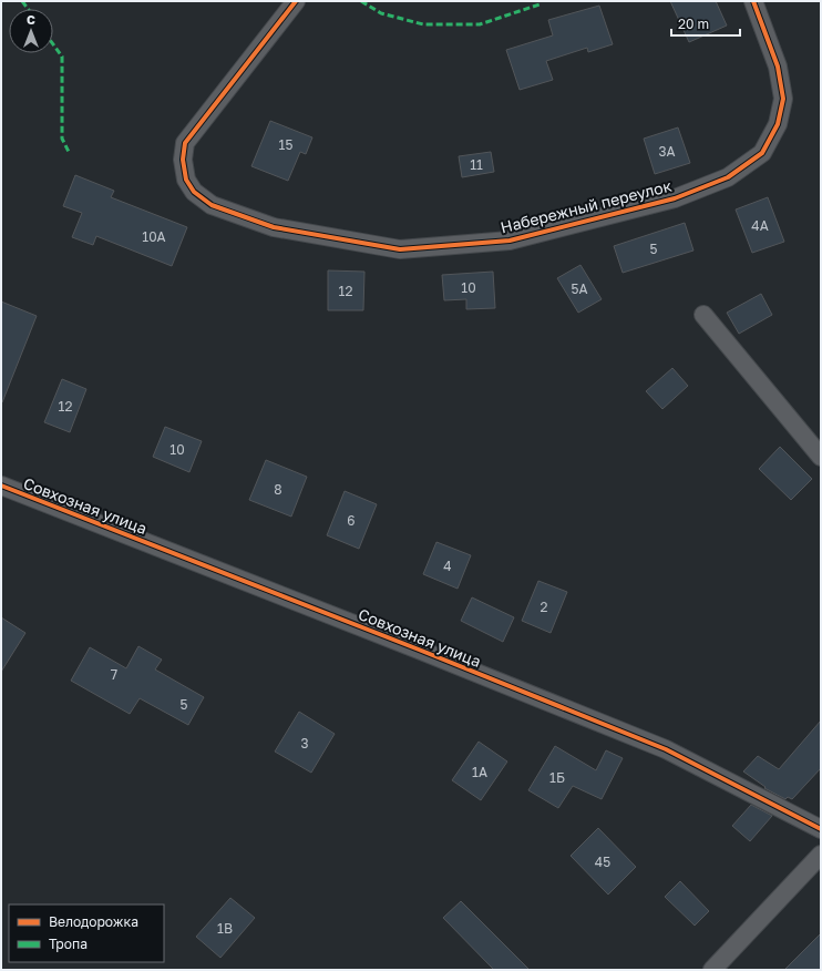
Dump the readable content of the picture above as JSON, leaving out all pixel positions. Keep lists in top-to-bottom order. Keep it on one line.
{"streets":{"street":["Набережный переулок","Совхозная улица"]},"house_numbers":["15","3А","11","4А","10А","5","10","5А","12","12","10","8","6","4","2","7","5","3","1А","1Б","45","1В"],"legend":["Велодорожка","Тропа"],"scale_bar":"20 m","north":"top"}
